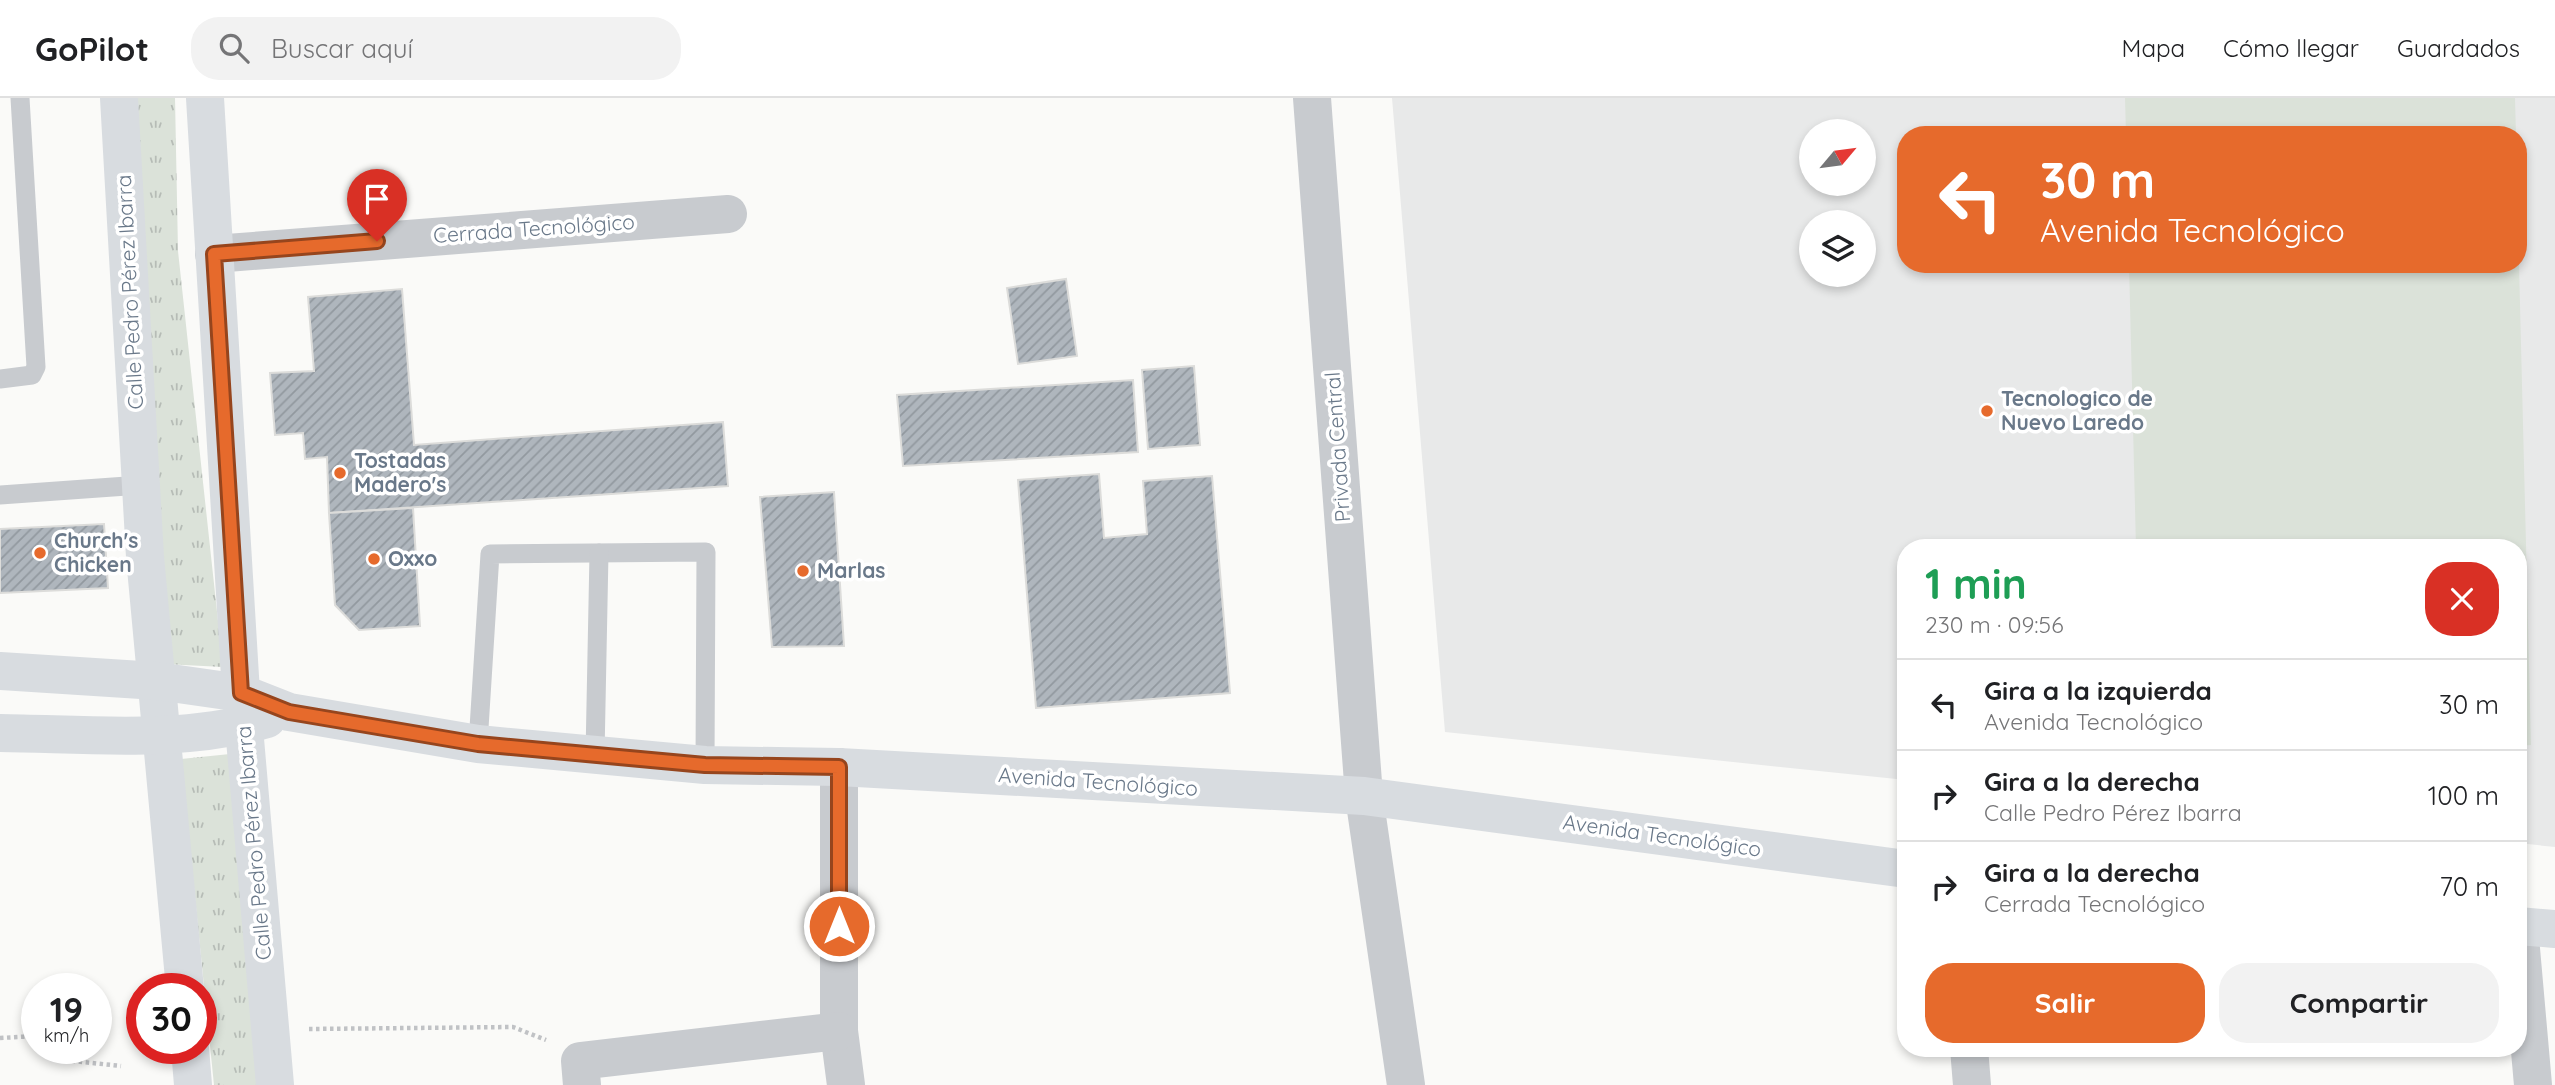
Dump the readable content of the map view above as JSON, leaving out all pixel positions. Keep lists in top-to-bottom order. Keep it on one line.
{"streets":{"street":["Cerrada Tecnológico","Calle Pedro Pérez Ibarra","Privada Central","Avenida Tecnológico"]},"crossings":[["Cerrada Tecnológico","Calle Pedro Pérez Ibarra"],["Calle Pedro Pérez Ibarra","Avenida Tecnológico"],["Privada Central","Avenida Tecnológico"]],"places":["Tecnologico de Nuevo Laredo","Tostadas Madero's","Church's Chicken","Oxxo","Marlas"],"north":"top right","page":{"header":"GoPilot","search":"Buscar aquí","nav":["Mapa","Cómo llegar","Guardados"],"turn":["30 m","Avenida Tecnológico"],"heading":["1 min","230 m · 09:56"],"list":[{"name":"Gira a la izquierda","note":"Avenida Tecnológico","value":"30 m"},{"name":"Gira a la derecha","note":"Calle Pedro Pérez Ibarra","value":"100 m"},{"name":"Gira a la derecha","note":"Cerrada Tecnológico","value":"70 m"}],"buttons":["Salir","Compartir"],"speed":"19 km/h","limit":"30"}}
